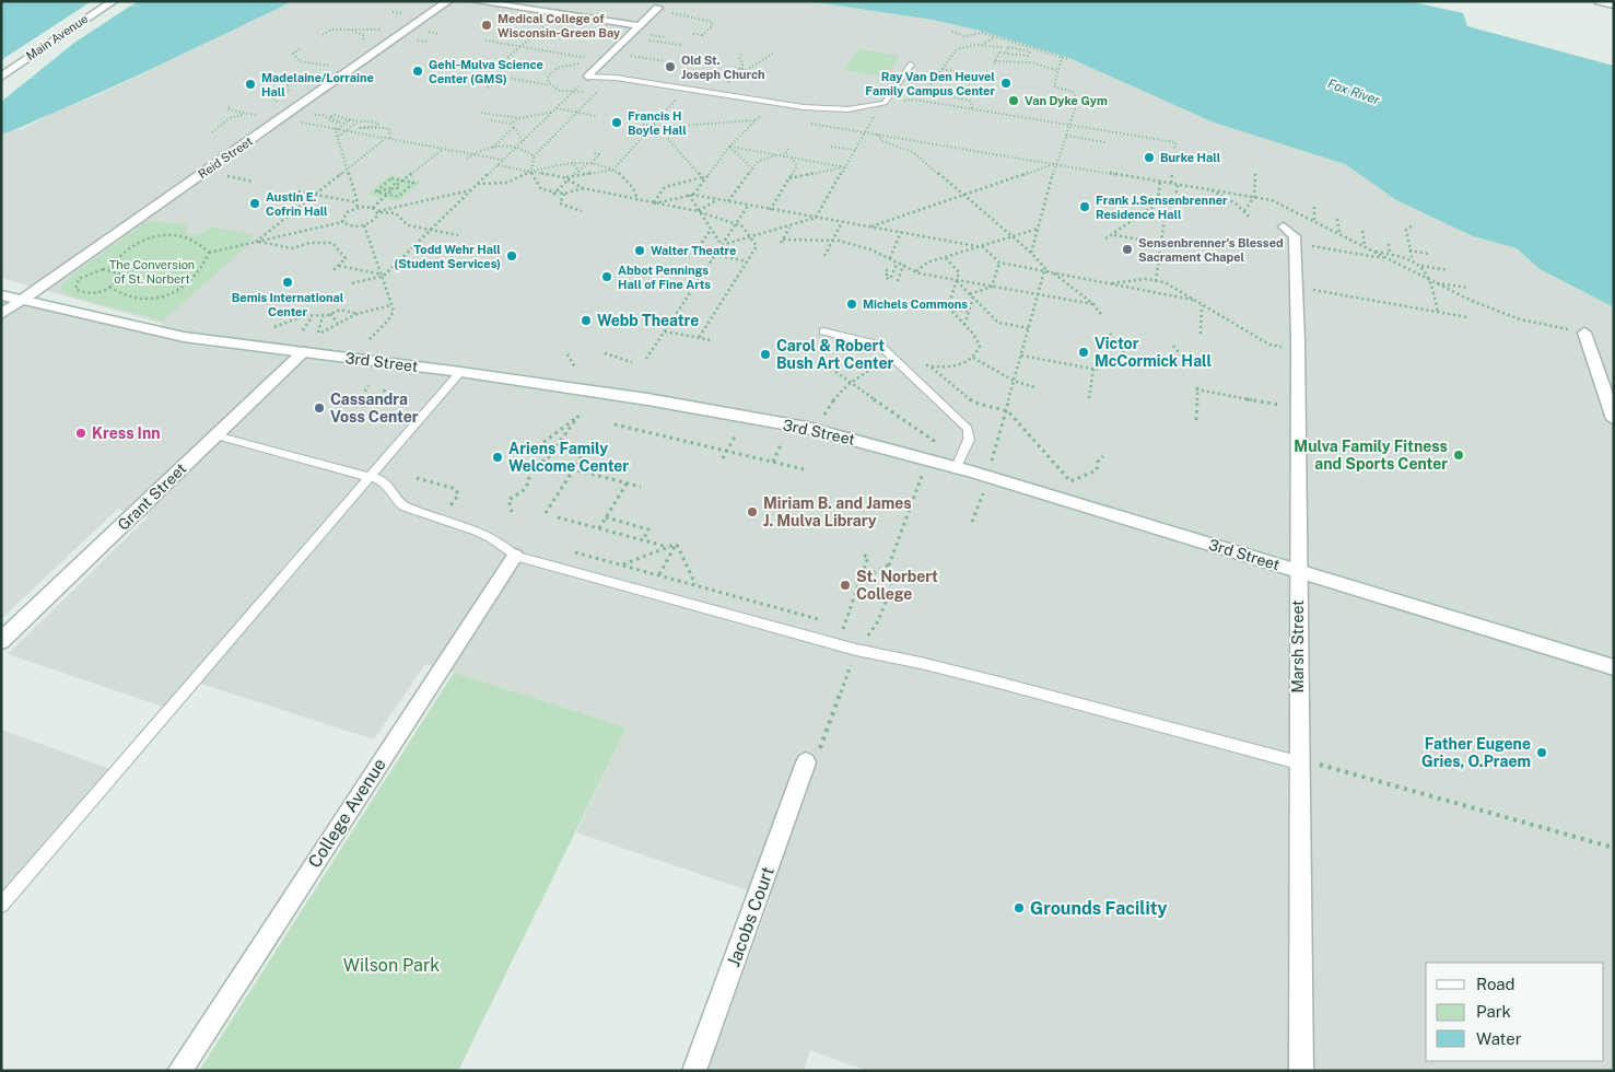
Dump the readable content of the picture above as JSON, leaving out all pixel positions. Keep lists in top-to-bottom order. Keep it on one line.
{"streets":{"street":["Main Avenue","Reid Street","3rd Street","Grant Street","Marsh Street","College Avenue","Jacobs Court"]},"crossings":[["Reid Street","3rd Street"],["3rd Street","Grant Street"],["3rd Street","Marsh Street"]],"water":["Fox River"],"parks":["The Conversion of St. Norbert","Wilson Park"],"places":["Medical College of Wisconsin-Green Bay","Old St. Joseph Church","Gehl-Mulva Science Center (GMS)","Ray Van Den Heuvel Family Campus Center","Madelaine/Lorraine Hall","Van Dyke Gym","Francis H Boyle Hall","Burke Hall","Austin E. Cofrin Hall","Frank J.Sensenbrenner Residence Hall","Sensenbrenner's Blessed Sacrament Chapel","Walter Theatre","Todd Wehr Hall (Student Services)","Abbot Pennings Hall of Fine Arts","Bemis International Center","Michels Commons","Webb Theatre","Victor McCormick Hall","Carol & Robert Bush Art Center","Cassandra Voss Center","Kress Inn","Mulva Family Fitness and Sports Center","Ariens Family Welcome Center","Miriam B. and James J. Mulva Library","St. Norbert College","Father Eugene Gries, O.Praem","Grounds Facility"],"legend":["Road","Park","Water"]}
